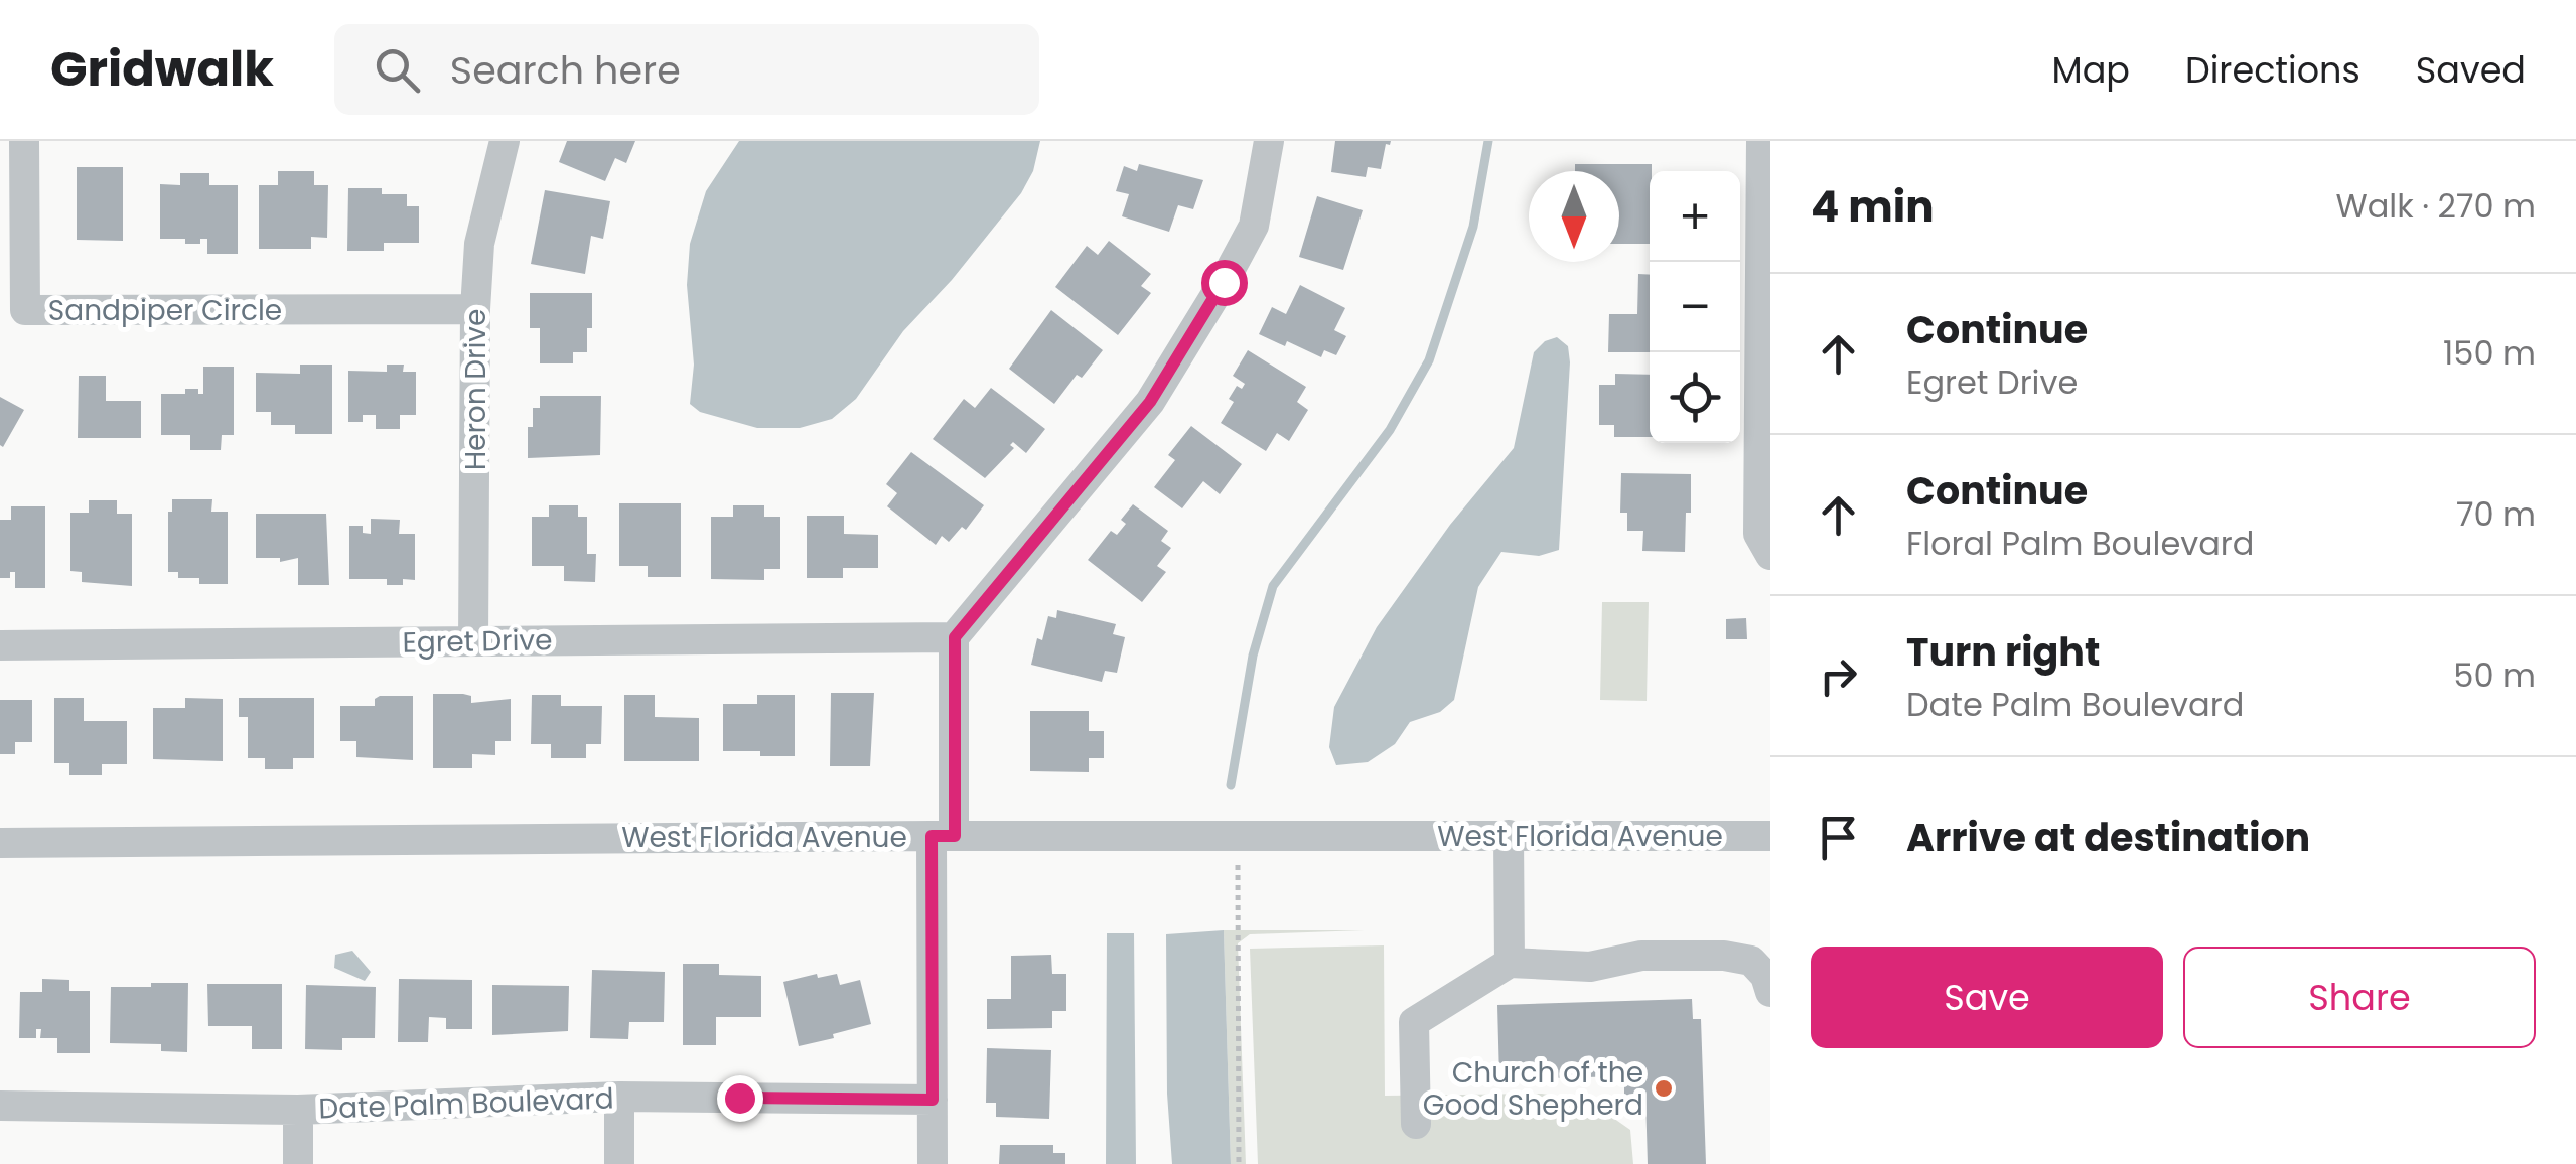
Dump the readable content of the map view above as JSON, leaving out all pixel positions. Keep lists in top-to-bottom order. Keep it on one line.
{"streets":{"street":["Sandpiper Circle","Heron Drive","Egret Drive","West Florida Avenue","Date Palm Boulevard"]},"crossings":[["Sandpiper Circle","Heron Drive"],["Heron Drive","Egret Drive"]],"places":["Church of the Good Shepherd"],"north":"bottom","page":{"header":"Gridwalk","search":"Search here","nav":["Map","Directions","Saved"],"heading":["4 min","Walk · 270 m"],"map_buttons":["+","−"],"list":[["Continue","Egret Drive","150 m"],["Continue","Floral Palm Boulevard","70 m"],["Turn right","Date Palm Boulevard","50 m"],"Arrive at destination"],"buttons":["Save","Share"]}}
